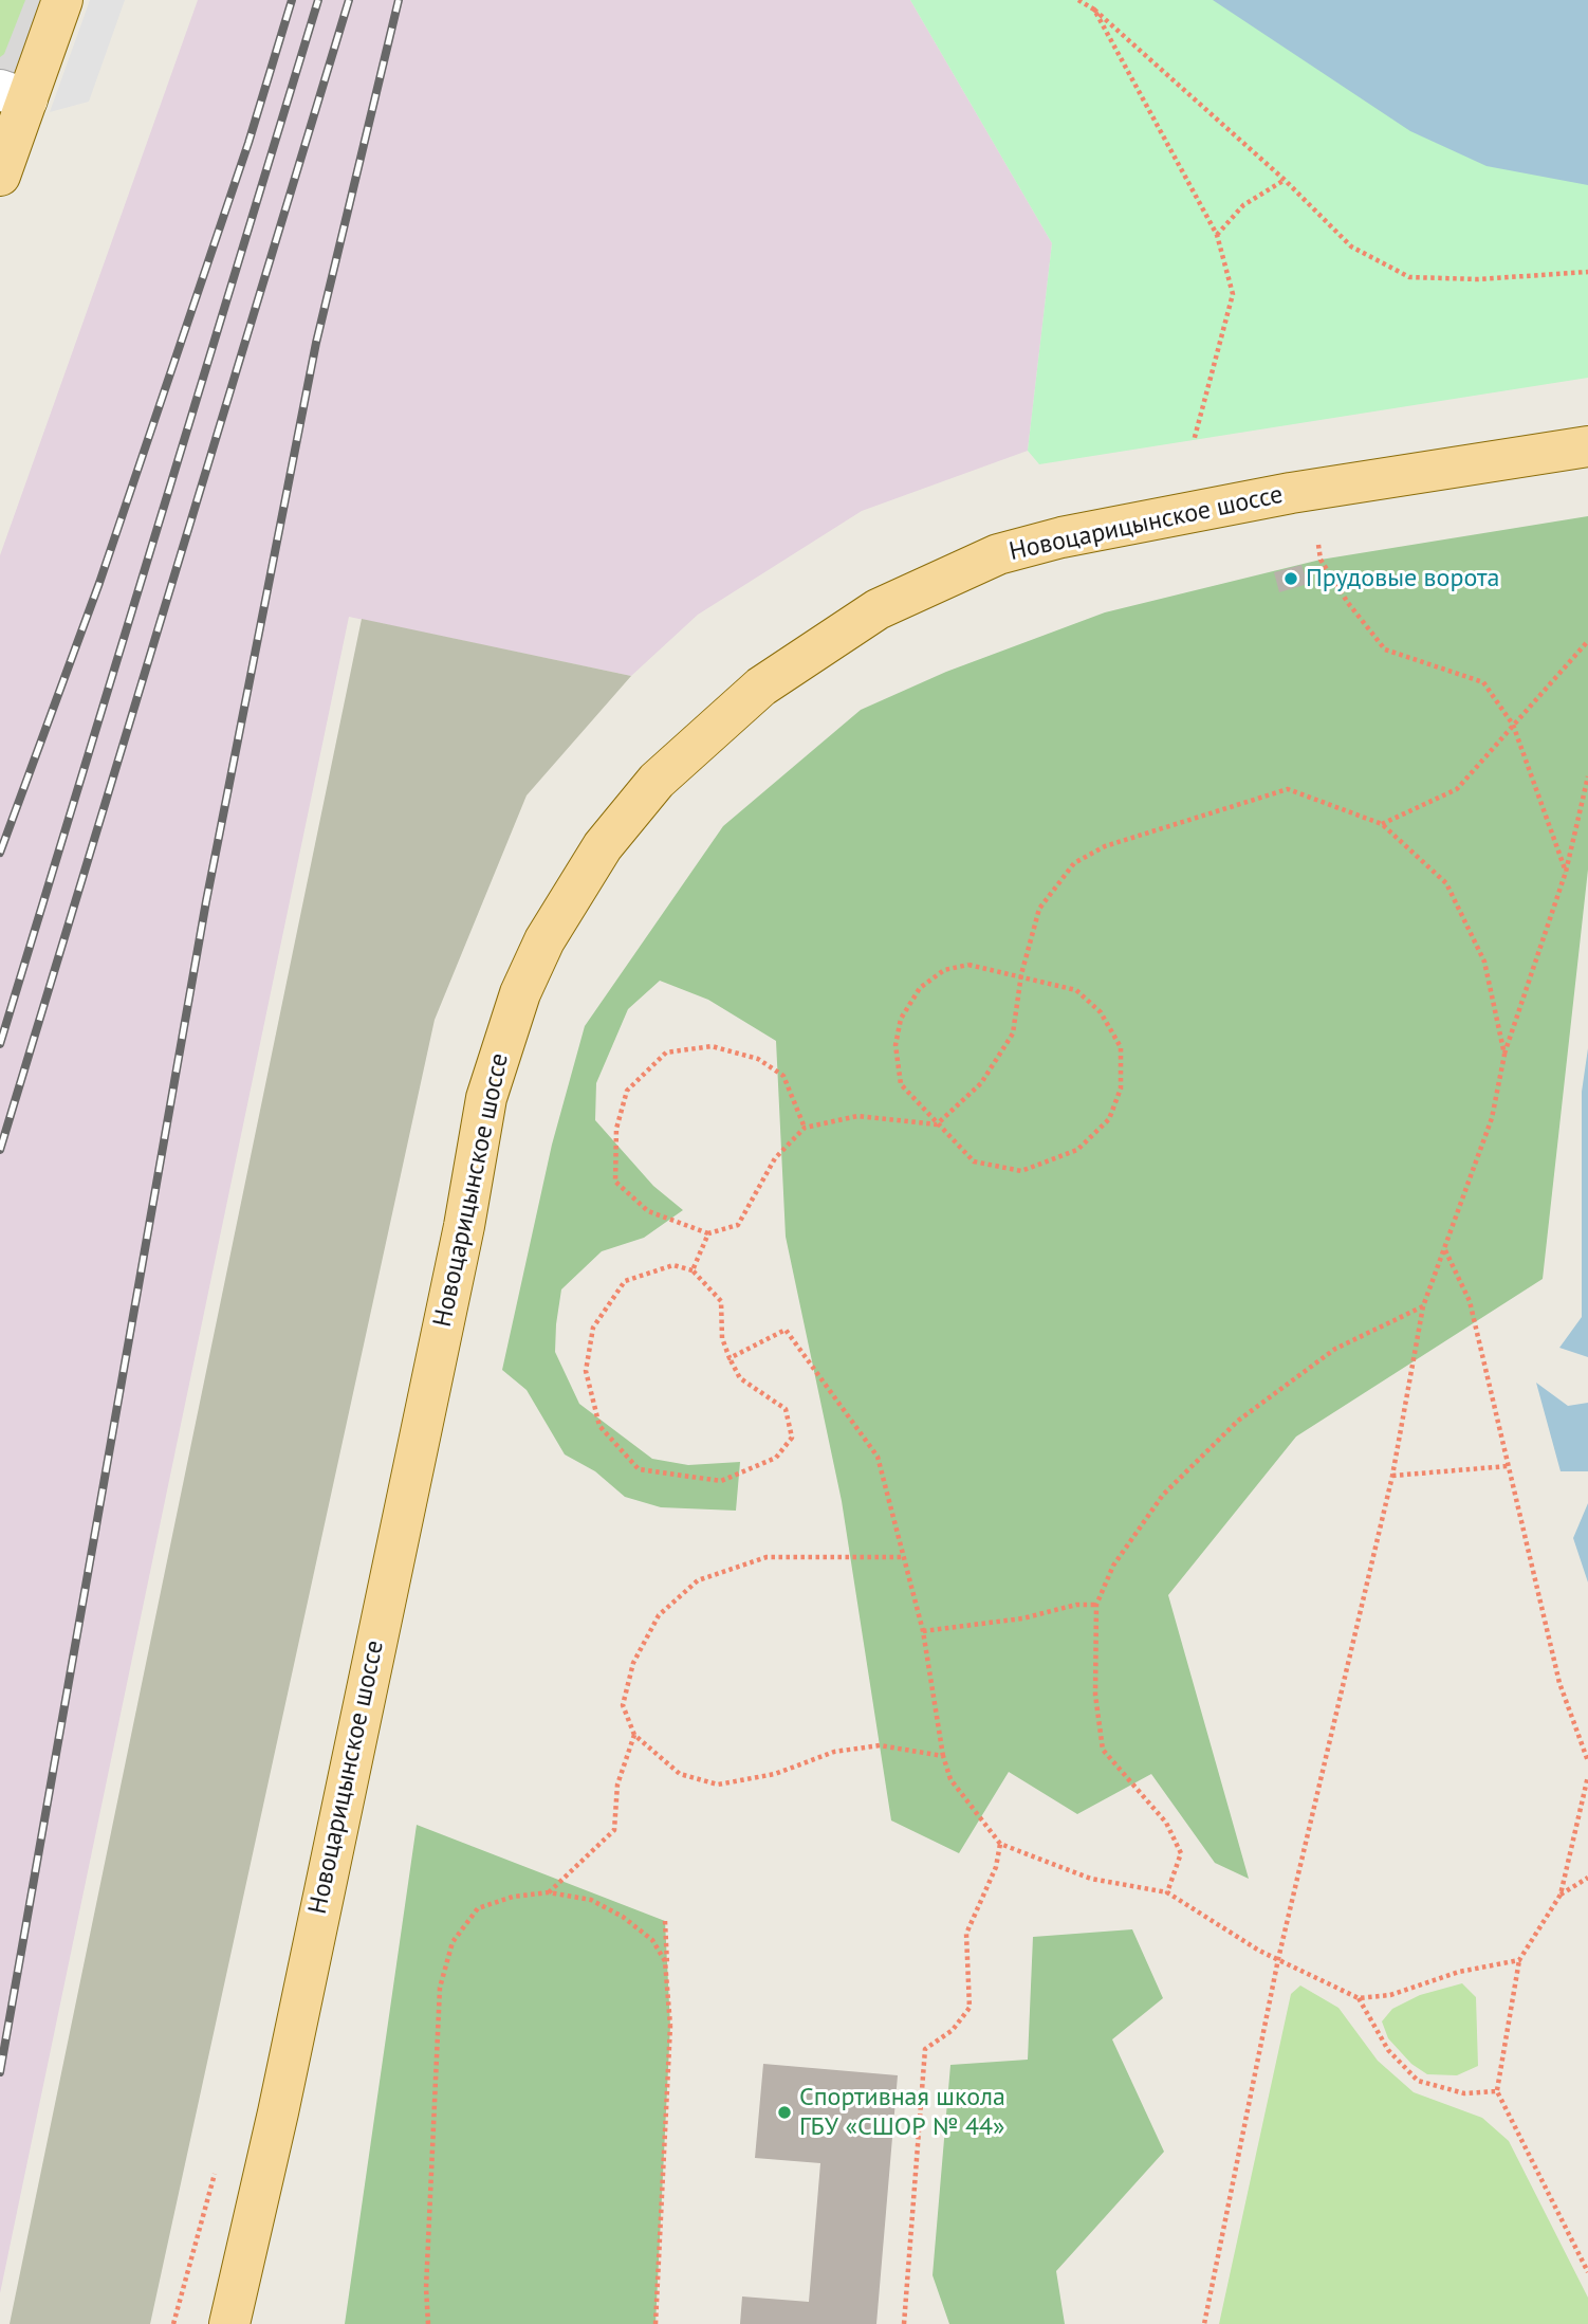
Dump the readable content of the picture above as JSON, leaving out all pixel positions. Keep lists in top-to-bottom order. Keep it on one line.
{"streets":{"main road":["Новоцарицынское шоссе"]},"places":["Прудовые ворота","Спортивная школа ГБУ «СШОР № 44»"]}
